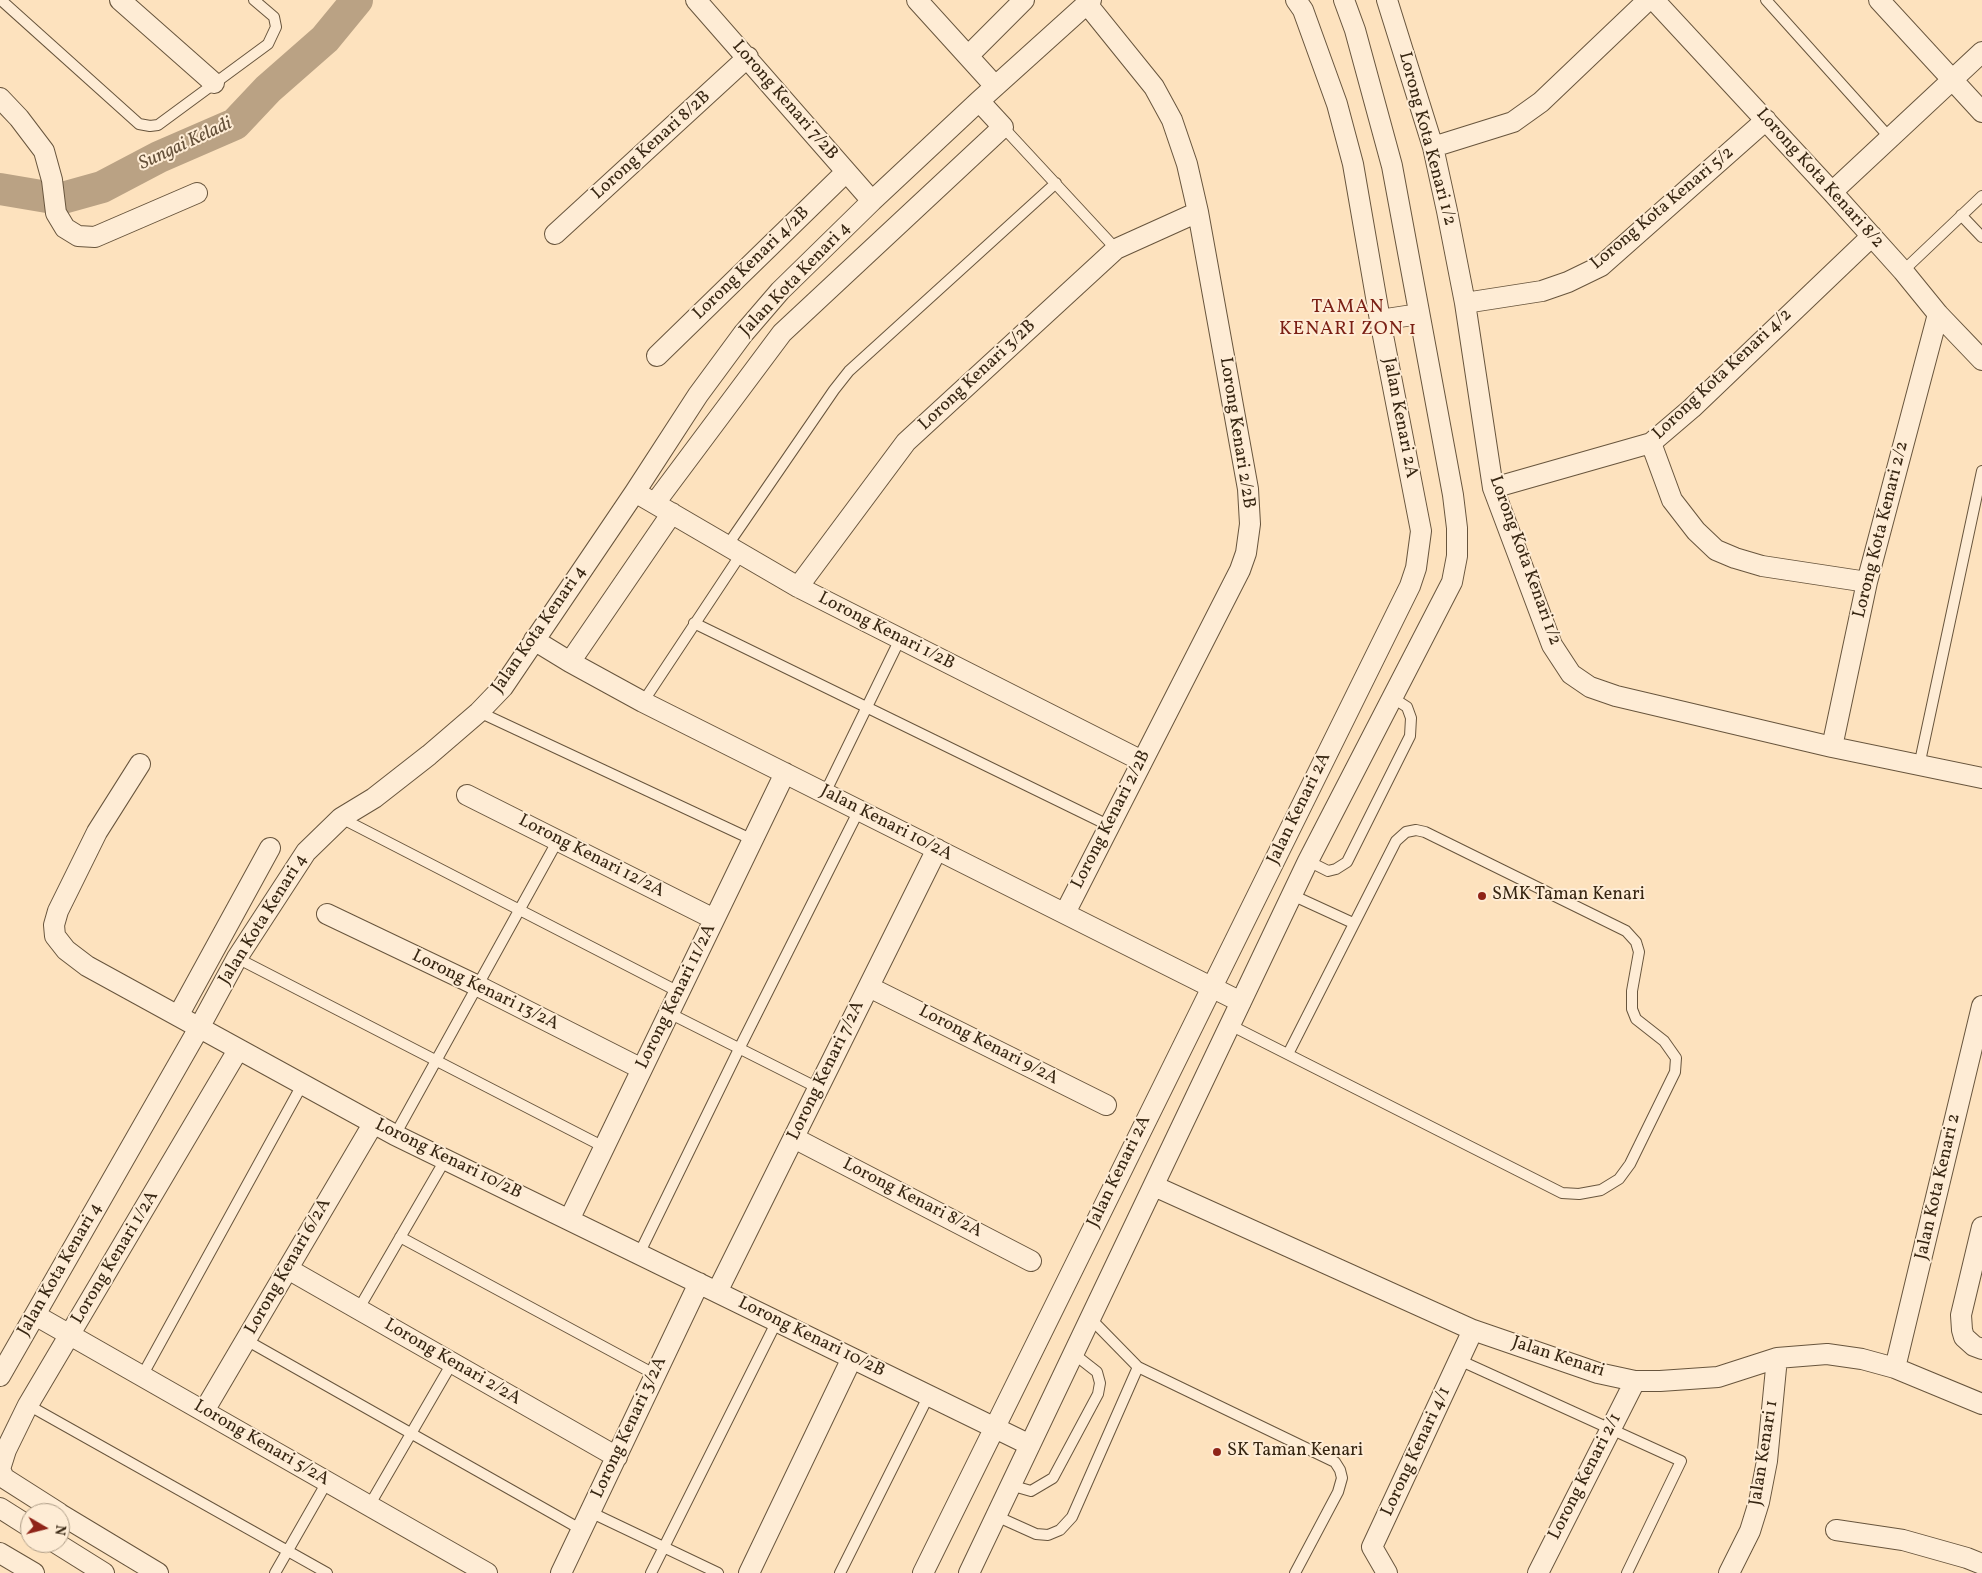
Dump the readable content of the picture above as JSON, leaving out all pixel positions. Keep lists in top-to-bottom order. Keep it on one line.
{"streets":{"street":["Lorong Kenari 7/2B","Lorong Kota Kenari 1/2","Lorong Kenari 8/2B","Lorong Kota Kenari 8/2","Lorong Kota Kenari 5/2","Lorong Kenari 4/2B","Jalan Kota Kenari 4","Lorong Kota Kenari 4/2","Lorong Kenari 3/2B","Jalan Kenari 2A","Lorong Kenari 2/2B","Lorong Kota Kenari 2/2","Lorong Kenari 1/2B","Jalan Kenari 10/2A","Lorong Kenari 12/2A","Lorong Kenari 13/2A","Lorong Kenari 11/2A","Lorong Kenari 9/2A","Lorong Kenari 7/2A","Lorong Kenari 10/2B","Jalan Kota Kenari 2","Lorong Kenari 8/2A","Lorong Kenari 1/2A","Lorong Kenari 6/2A","Jalan Kenari","Lorong Kenari 2/2A","Lorong Kenari 3/2A","Lorong Kenari 5/2A","Lorong Kenari 4/1","Jalan Kenari 1","Lorong Kenari 2/1"]},"crossings":[["Lorong Kenari 7/2B","Lorong Kenari 8/2B"],["Lorong Kenari 7/2B","Lorong Kenari 4/2B"],["Lorong Kenari 7/2B","Jalan Kota Kenari 4"],["Lorong Kota Kenari 1/2","Lorong Kota Kenari 5/2"],["Lorong Kota Kenari 1/2","Lorong Kota Kenari 4/2"],["Lorong Kota Kenari 1/2","Lorong Kota Kenari 2/2"],["Lorong Kota Kenari 8/2","Lorong Kota Kenari 5/2"],["Lorong Kota Kenari 8/2","Lorong Kota Kenari 4/2"],["Lorong Kota Kenari 8/2","Lorong Kota Kenari 2/2"],["Jalan Kota Kenari 4","Lorong Kenari 2/2B"],["Jalan Kota Kenari 4","Lorong Kenari 1/2B"],["Jalan Kota Kenari 4","Jalan Kenari 10/2A"],["Jalan Kota Kenari 4","Lorong Kenari 10/2B"],["Jalan Kota Kenari 4","Lorong Kenari 5/2A"],["Lorong Kenari 3/2B","Lorong Kenari 2/2B"],["Lorong Kenari 3/2B","Lorong Kenari 1/2B"],["Jalan Kenari 2A","Jalan Kenari 10/2A"],["Jalan Kenari 2A","Lorong Kenari 10/2B"],["Jalan Kenari 2A","Jalan Kenari"],["Lorong Kenari 2/2B","Lorong Kenari 1/2B"],["Lorong Kenari 2/2B","Jalan Kenari 10/2A"],["Jalan Kenari 10/2A","Lorong Kenari 11/2A"],["Jalan Kenari 10/2A","Lorong Kenari 7/2A"],["Lorong Kenari 12/2A","Lorong Kenari 11/2A"],["Lorong Kenari 13/2A","Lorong Kenari 11/2A"],["Lorong Kenari 11/2A","Lorong Kenari 10/2B"],["Lorong Kenari 9/2A","Lorong Kenari 7/2A"],["Lorong Kenari 7/2A","Lorong Kenari 10/2B"],["Lorong Kenari 7/2A","Lorong Kenari 8/2A"],["Lorong Kenari 10/2B","Lorong Kenari 1/2A"],["Lorong Kenari 10/2B","Lorong Kenari 6/2A"],["Lorong Kenari 10/2B","Lorong Kenari 3/2A"],["Jalan Kota Kenari 2","Jalan Kenari"],["Lorong Kenari 1/2A","Lorong Kenari 5/2A"],["Lorong Kenari 6/2A","Lorong Kenari 2/2A"],["Lorong Kenari 6/2A","Lorong Kenari 5/2A"],["Jalan Kenari","Lorong Kenari 4/1"],["Jalan Kenari","Jalan Kenari 1"],["Jalan Kenari","Lorong Kenari 2/1"],["Lorong Kenari 2/2A","Lorong Kenari 3/2A"]],"districts":["TAMAN KENARI ZON 1"],"water":["Sungai Keladi"],"places":["SMK Taman Kenari","SK Taman Kenari"],"north":"right"}
